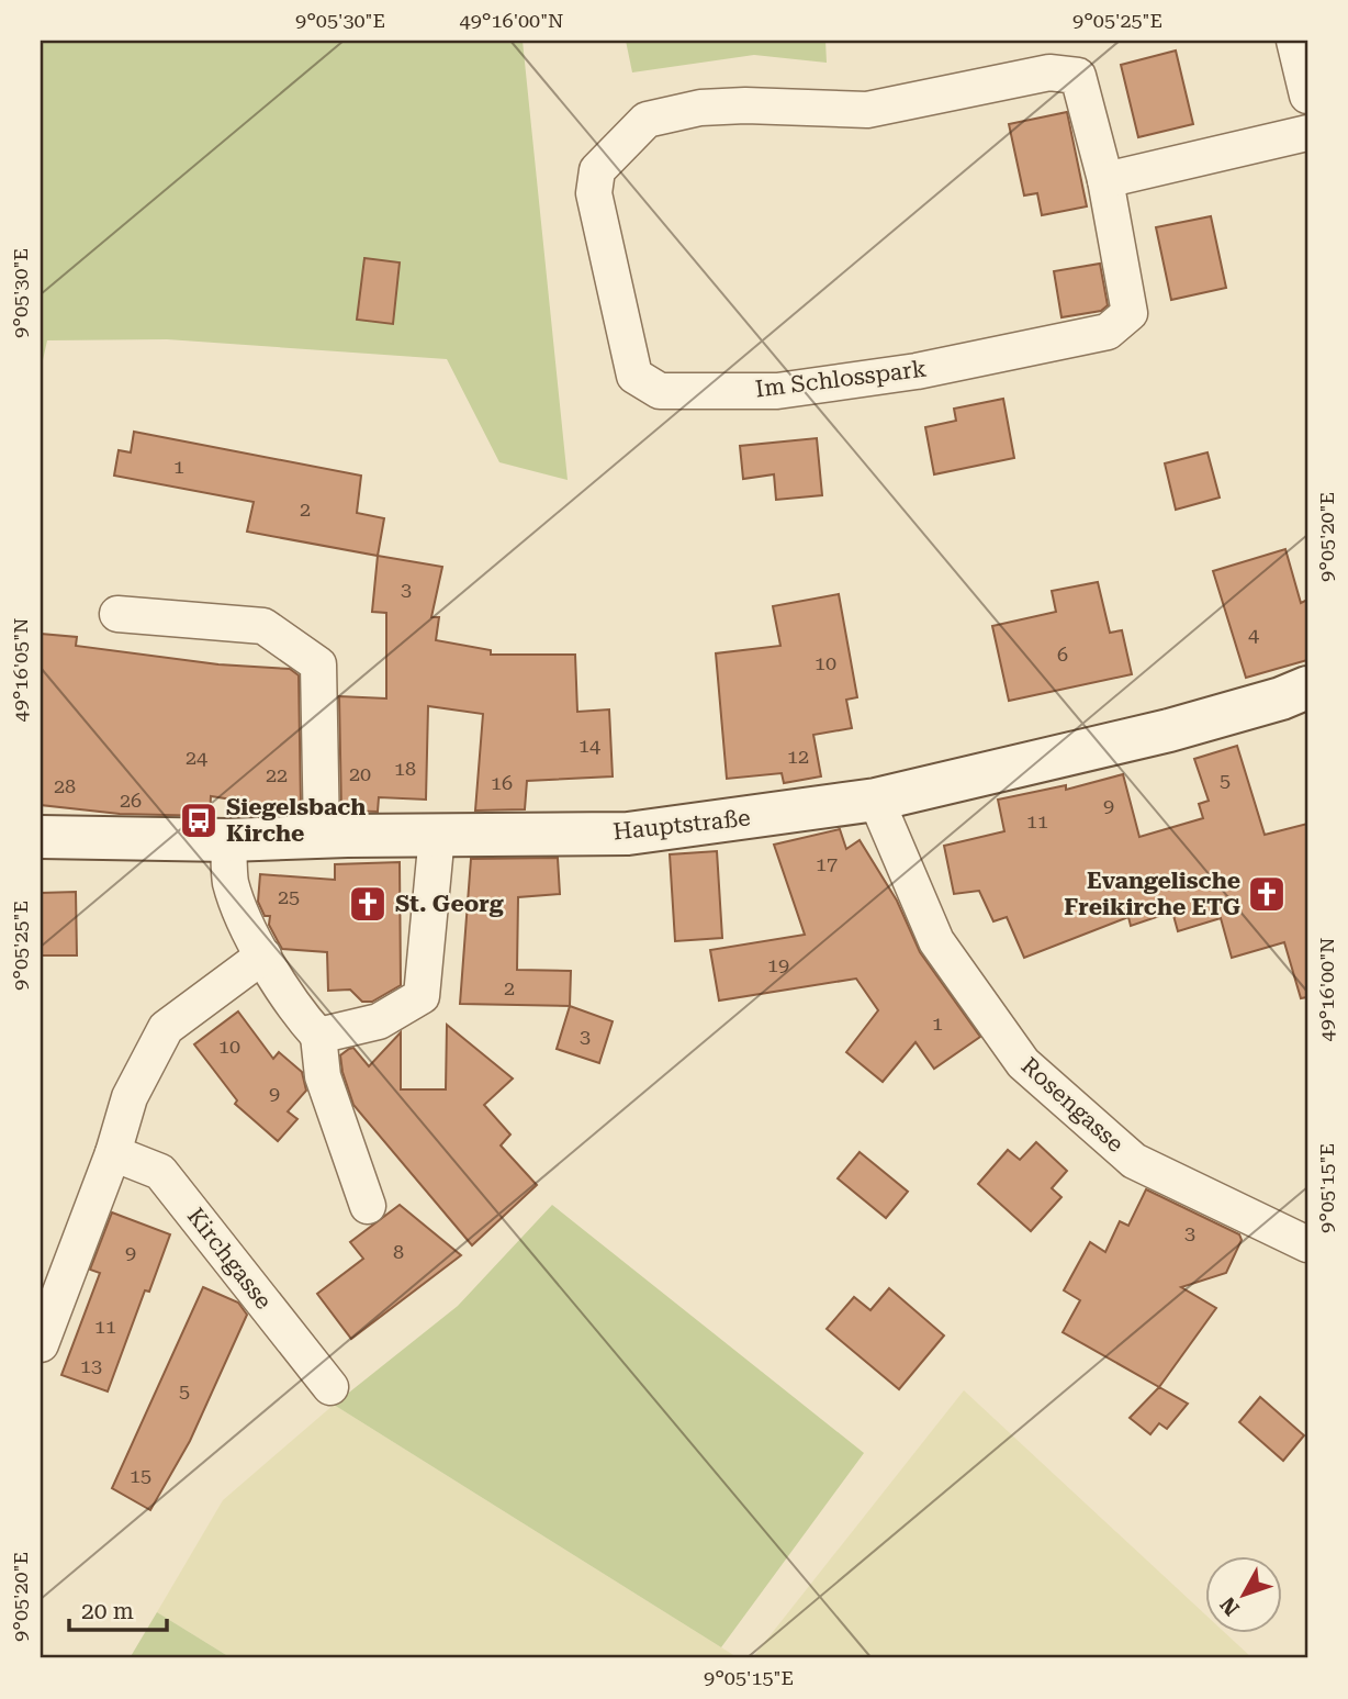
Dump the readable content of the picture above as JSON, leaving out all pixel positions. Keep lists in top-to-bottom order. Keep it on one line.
{"streets":{"main road":["Hauptstraße"],"street":["Im Schlosspark","Rosengasse","Kirchgasse"]},"crossings":[["Hauptstraße","Rosengasse"]],"places":{"bus stop":["Siegelsbach Kirche"],"church":["Evangelische Freikirche ETG","St. Georg"]},"house_numbers":["1","2","3","4","6","10","14","12","24","18","20","22","5","16","28","26","9","11","17","25","19","2","1","3","10","9","3","8","9","11","13","5","15"],"scale_bar":"20 m","north":"bottom left","coordinates":["9°05'30\"E","49°16'00\"N","9°05'25\"E","9°05'20\"E","49°16'05\"N","9°05'15\"E"]}
